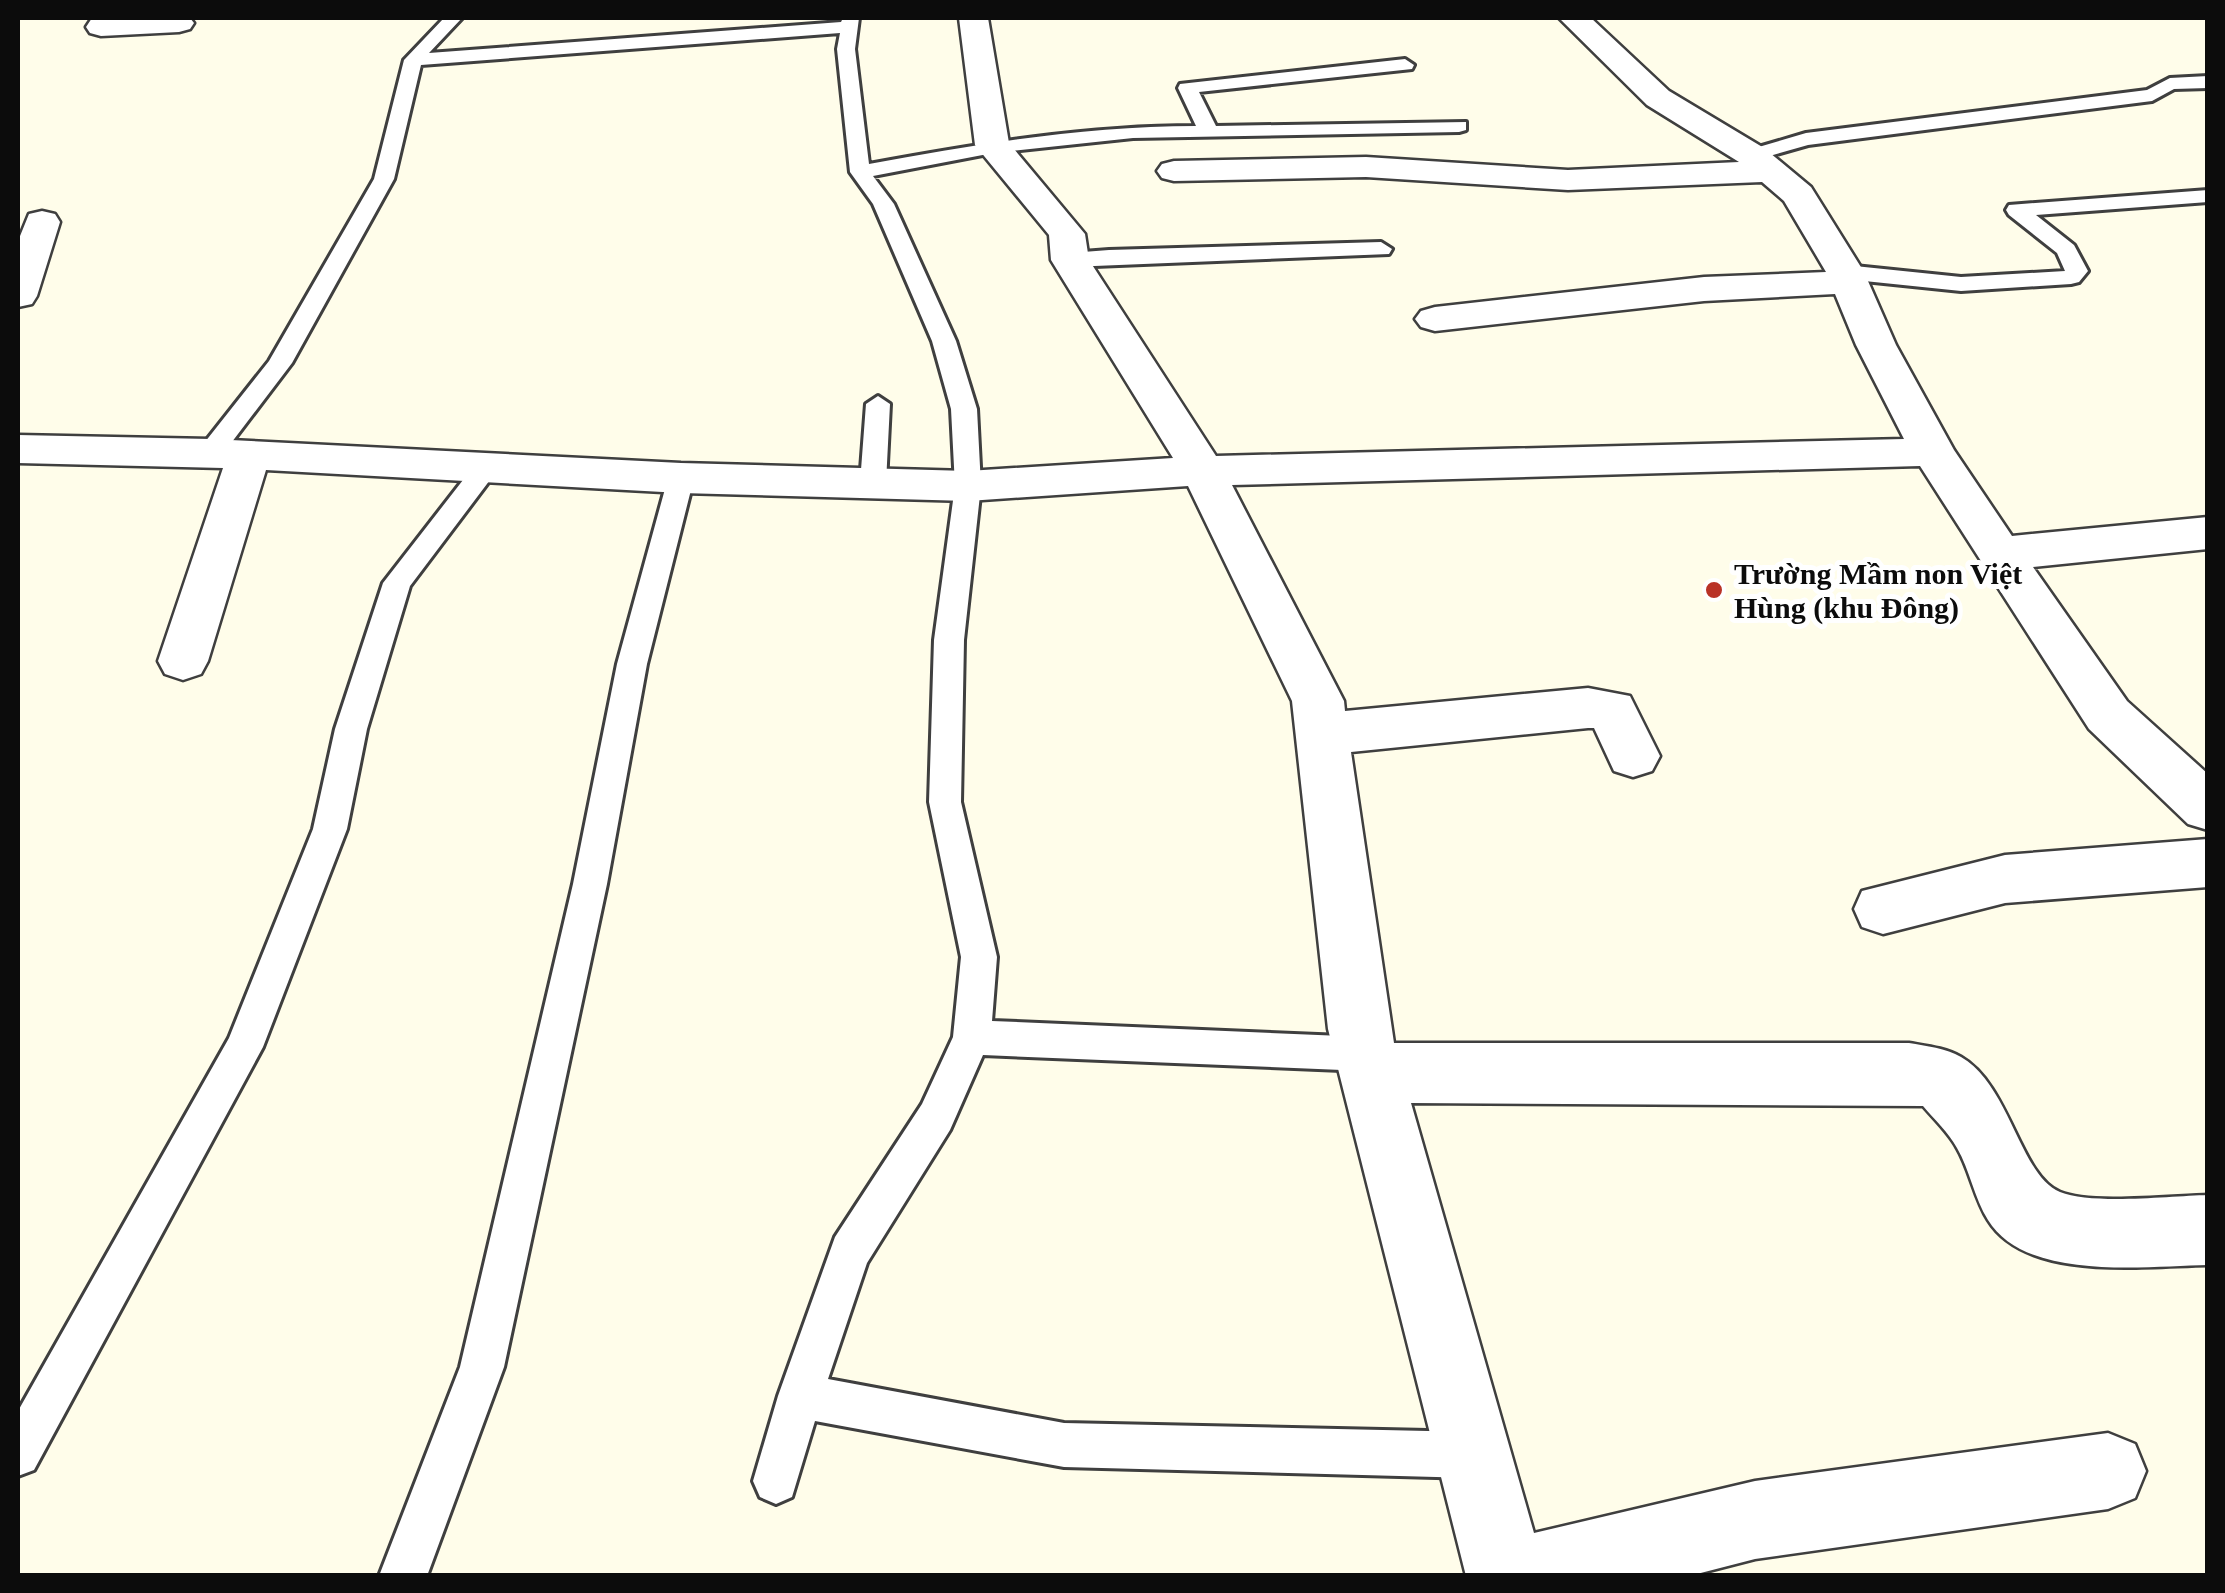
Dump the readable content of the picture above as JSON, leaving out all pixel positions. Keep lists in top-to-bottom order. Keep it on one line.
{"places":["Trường Mầm non Việt Hùng (khu Đông)"]}
